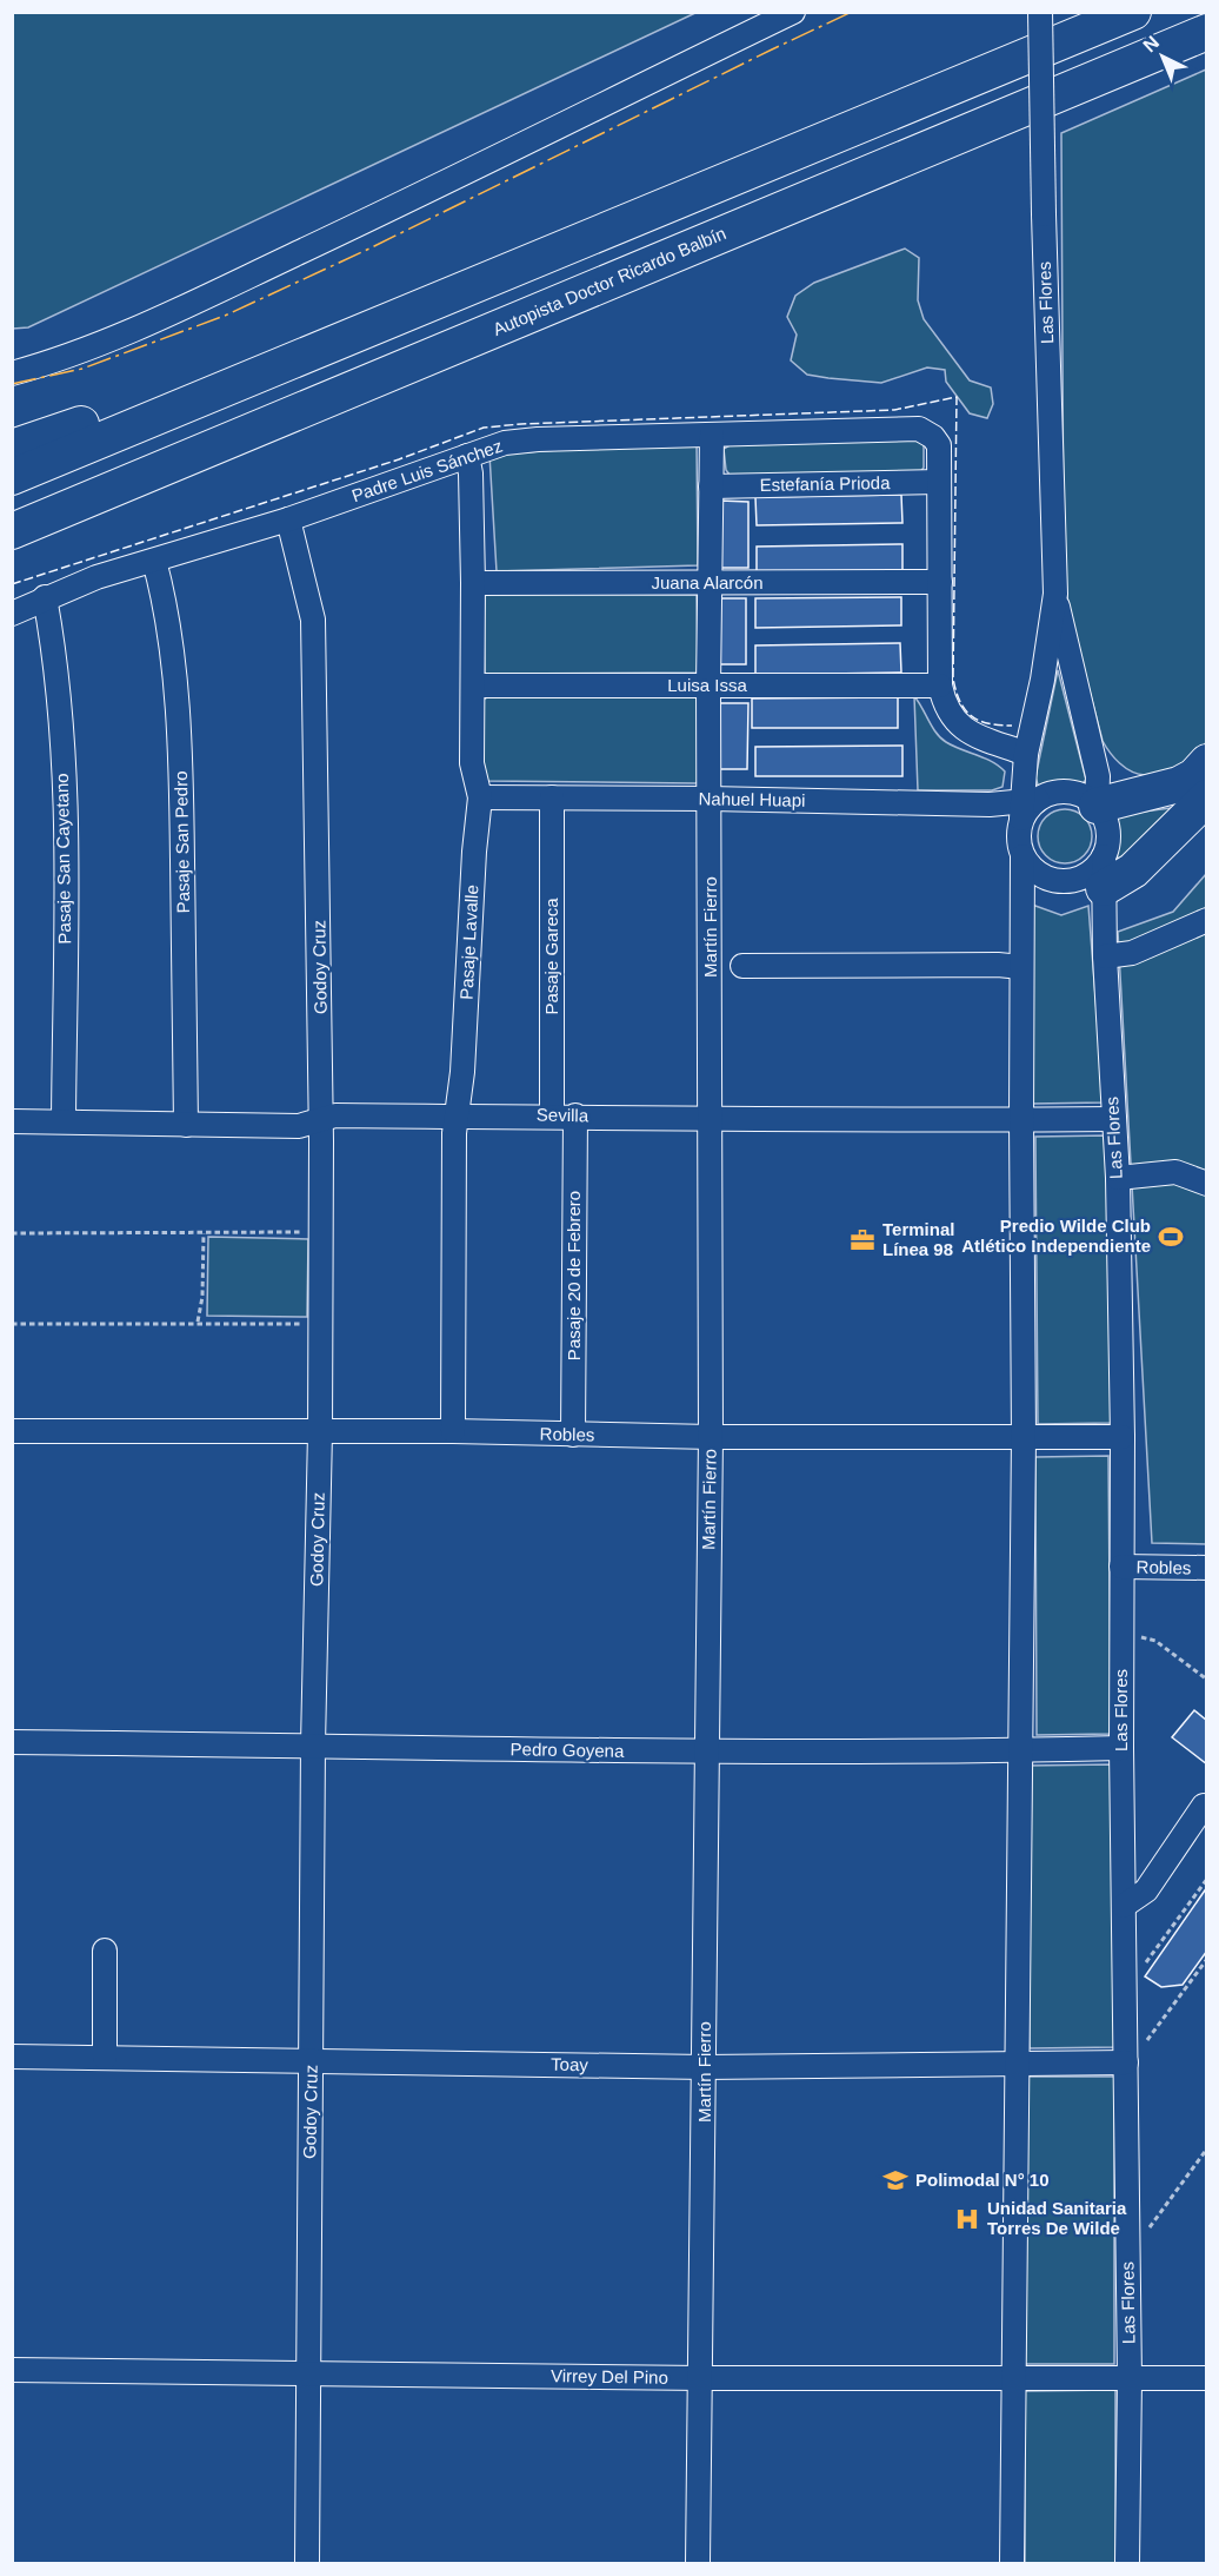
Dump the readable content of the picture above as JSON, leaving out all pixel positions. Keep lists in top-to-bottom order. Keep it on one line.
{"streets":{"highway":["Autopista Doctor Ricardo Balbín"],"street":["Las Flores","Padre Luis Sánchez","Estefanía Prioda","Juana Alarcón","Luisa Issa","Nahuel Huapi","Pasaje San Pedro","Pasaje San Cayetano","Martín Fierro","Pasaje Lavalle","Pasaje Gareca","Godoy Cruz","Sevilla","Pasaje 20 de Febrero","Robles","Pedro Goyena","Toay","Virrey Del Pino"]},"crossings":[["Las Flores","Nahuel Huapi"],["Las Flores","Sevilla"],["Las Flores","Robles"],["Las Flores","Pedro Goyena"],["Las Flores","Toay"],["Las Flores","Virrey Del Pino"],["Padre Luis Sánchez","Estefanía Prioda"],["Padre Luis Sánchez","Pasaje San Pedro"],["Padre Luis Sánchez","Pasaje San Cayetano"],["Padre Luis Sánchez","Martín Fierro"],["Padre Luis Sánchez","Pasaje Lavalle"],["Padre Luis Sánchez","Godoy Cruz"],["Estefanía Prioda","Martín Fierro"],["Juana Alarcón","Martín Fierro"],["Juana Alarcón","Pasaje Lavalle"],["Luisa Issa","Martín Fierro"],["Luisa Issa","Pasaje Lavalle"],["Nahuel Huapi","Martín Fierro"],["Nahuel Huapi","Pasaje Lavalle"],["Nahuel Huapi","Pasaje Gareca"],["Pasaje San Pedro","Sevilla"],["Pasaje San Cayetano","Sevilla"],["Martín Fierro","Sevilla"],["Martín Fierro","Robles"],["Martín Fierro","Pedro Goyena"],["Martín Fierro","Toay"],["Martín Fierro","Virrey Del Pino"],["Pasaje Lavalle","Sevilla"],["Pasaje Lavalle","Robles"],["Pasaje Gareca","Sevilla"],["Godoy Cruz","Sevilla"],["Godoy Cruz","Robles"],["Godoy Cruz","Pedro Goyena"],["Godoy Cruz","Toay"],["Godoy Cruz","Virrey Del Pino"],["Sevilla","Pasaje 20 de Febrero"],["Pasaje 20 de Febrero","Robles"]],"places":{"sports":["Predio Wilde Club Atlético Independiente"],"office":["Terminal Línea 98"],"school or university":["Polimodal N° 10"],"hospital":["Unidad Sanitaria Torres De Wilde"]},"north":"top left"}
